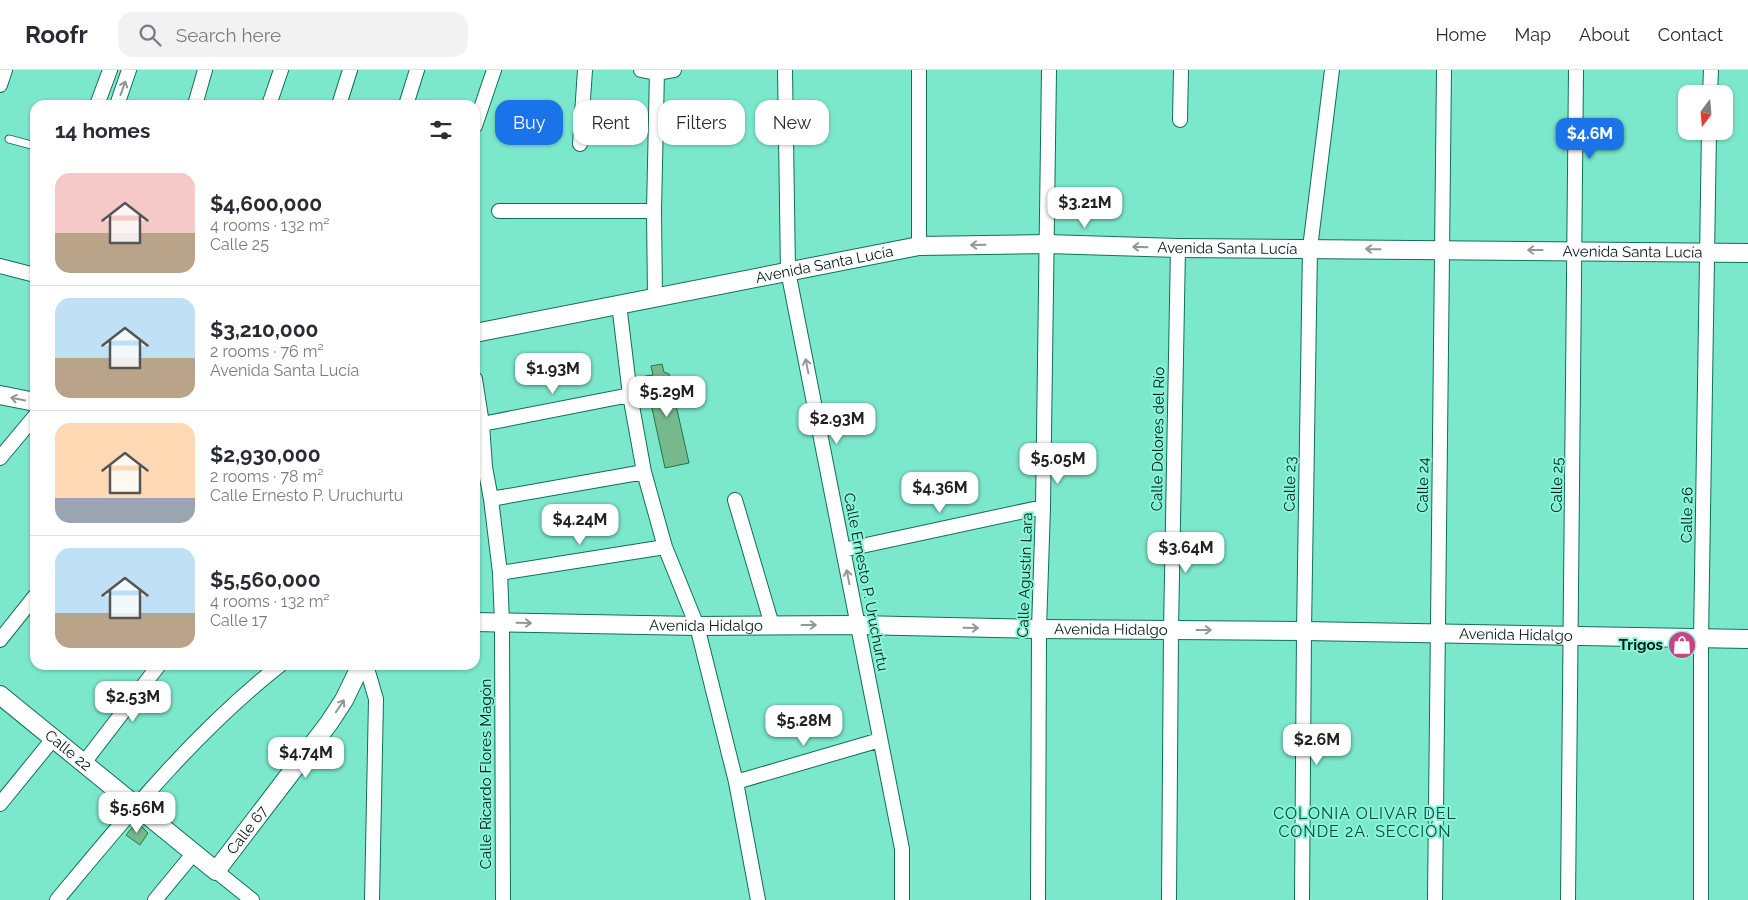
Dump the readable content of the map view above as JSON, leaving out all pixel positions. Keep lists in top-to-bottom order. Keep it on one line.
{"streets":{"street":["Avenida Santa Lucía","Calle Dolores del Río","Calle 23","Calle 24","Calle 25","Calle 26","Calle Agustín Lara","Calle Ernesto P. Uruchurtu","Avenida Hidalgo","Calle 22","Calle Ricardo Flores Magón","Calle 67"]},"crossings":[["Avenida Santa Lucía","Calle Dolores del Río"],["Avenida Santa Lucía","Calle 23"],["Avenida Santa Lucía","Calle 24"],["Avenida Santa Lucía","Calle 25"],["Avenida Santa Lucía","Calle 26"],["Avenida Santa Lucía","Calle Agustín Lara"],["Avenida Santa Lucía","Calle Ernesto P. Uruchurtu"],["Calle Dolores del Río","Avenida Hidalgo"],["Calle 23","Avenida Hidalgo"],["Calle 24","Avenida Hidalgo"],["Calle 25","Avenida Hidalgo"],["Calle 26","Avenida Hidalgo"],["Calle Agustín Lara","Avenida Hidalgo"],["Calle Ernesto P. Uruchurtu","Avenida Hidalgo"],["Avenida Hidalgo","Calle Ricardo Flores Magón"],["Calle 22","Calle 67"]],"one_way":["Avenida Santa Lucía"],"districts":["COLONIA OLIVAR DEL CONDE 2A. SECCIÓN"],"places":{"shop":["Trigos"]},"north":"bottom","page":{"header":"Roofr","search":"Search here","nav":["Home","Map","About","Contact"],"chip":["Buy","Rent","Filters","New"],"heading":"14 homes","price":["$4.6M","$3.21M","$1.93M","$5.29M","$2.93M","$5.05M","$4.36M","$4.24M","$3.64M","$2.53M","$5.28M","$2.6M","$4.74M","$5.56M"],"list":[{"name":"$4,600,000","note":"4 rooms · 132 m² · Calle 25"},{"name":"$3,210,000","note":"2 rooms · 76 m² · Avenida Santa Lucía"},{"name":"$2,930,000","note":"2 rooms · 78 m² · Calle Ernesto P. Uruchurtu"},{"name":"$5,560,000","note":"4 rooms · 132 m² · Calle 17"}]}}
